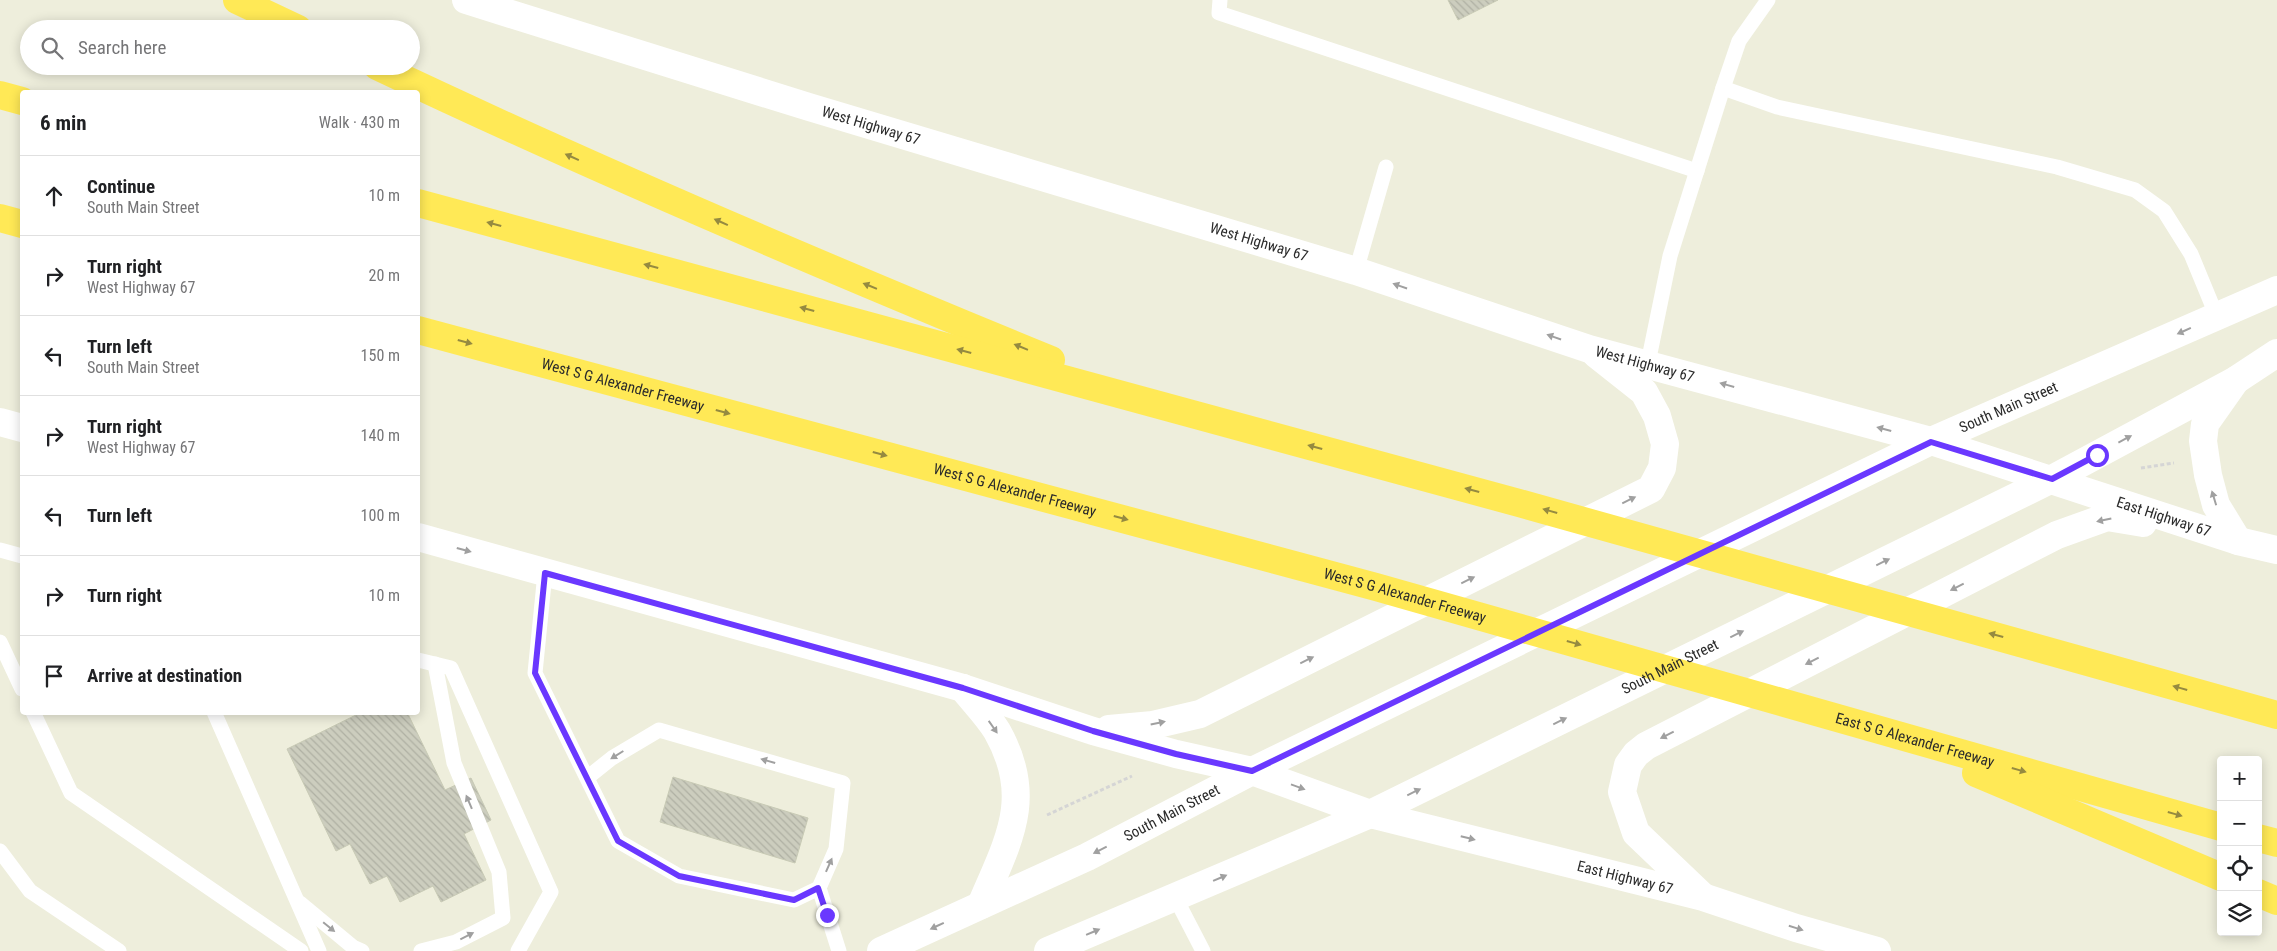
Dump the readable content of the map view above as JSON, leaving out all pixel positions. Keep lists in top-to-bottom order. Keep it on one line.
{"streets":{"highway":["West S G Alexander Freeway","East S G Alexander Freeway"],"main road":["West Highway 67","South Main Street","East Highway 67"]},"crossings":[["West Highway 67","South Main Street"],["West Highway 67","East Highway 67"],["West S G Alexander Freeway","East S G Alexander Freeway"],["South Main Street","East Highway 67"]],"one_way":["East Highway 67"],"page":{"search":"Search here","heading":["6 min","Walk · 430 m"],"list":[["Continue","South Main Street","10 m"],["Turn right","West Highway 67","20 m"],["Turn left","South Main Street","150 m"],["Turn right","West Highway 67","140 m"],["Turn left","100 m"],["Turn right","10 m"],"Arrive at destination"],"map_buttons":["+","−"]}}
